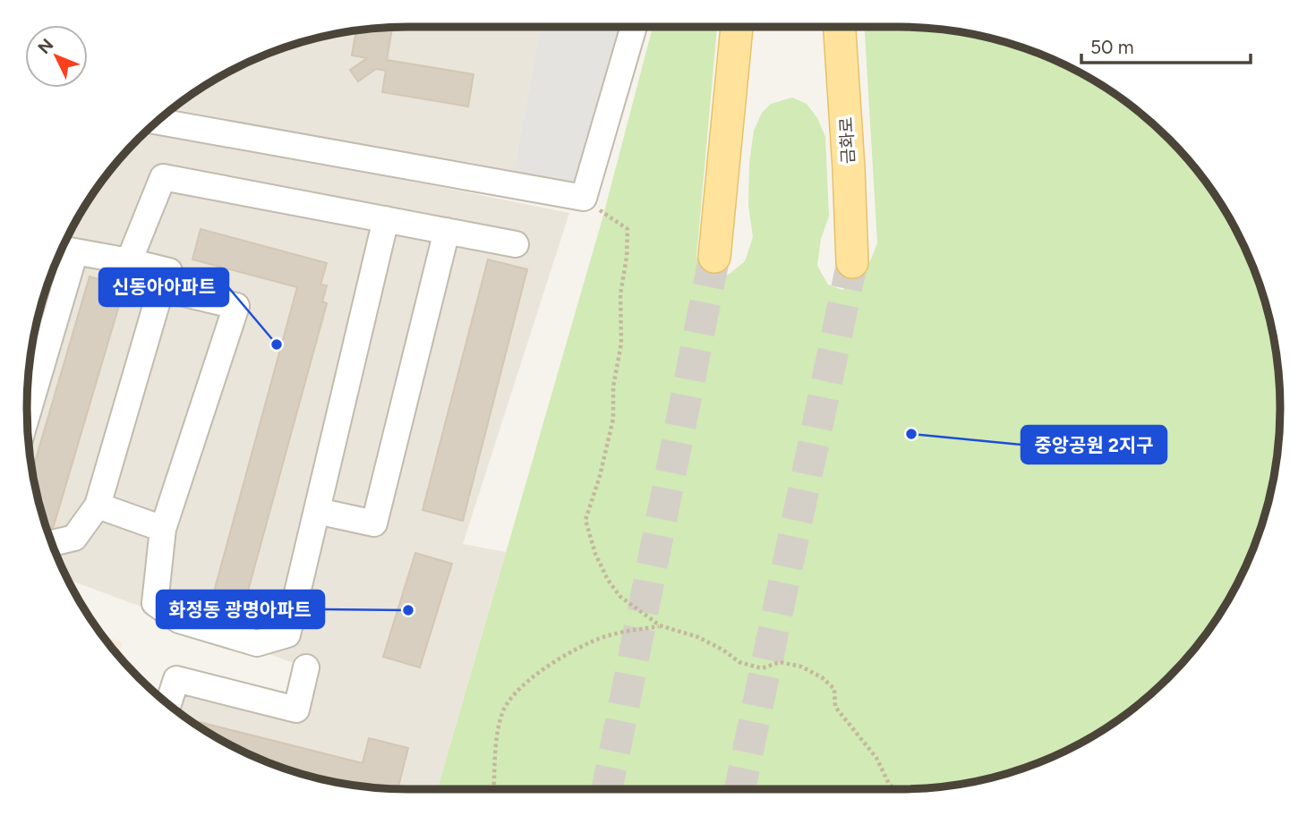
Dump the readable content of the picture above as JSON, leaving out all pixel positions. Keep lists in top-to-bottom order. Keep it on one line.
{"streets":{"main road":["금화로"]},"places":["신동아아파트","중앙공원 2지구","화정동 광명아파트"],"scale_bar":"50 m","north":"top left"}
